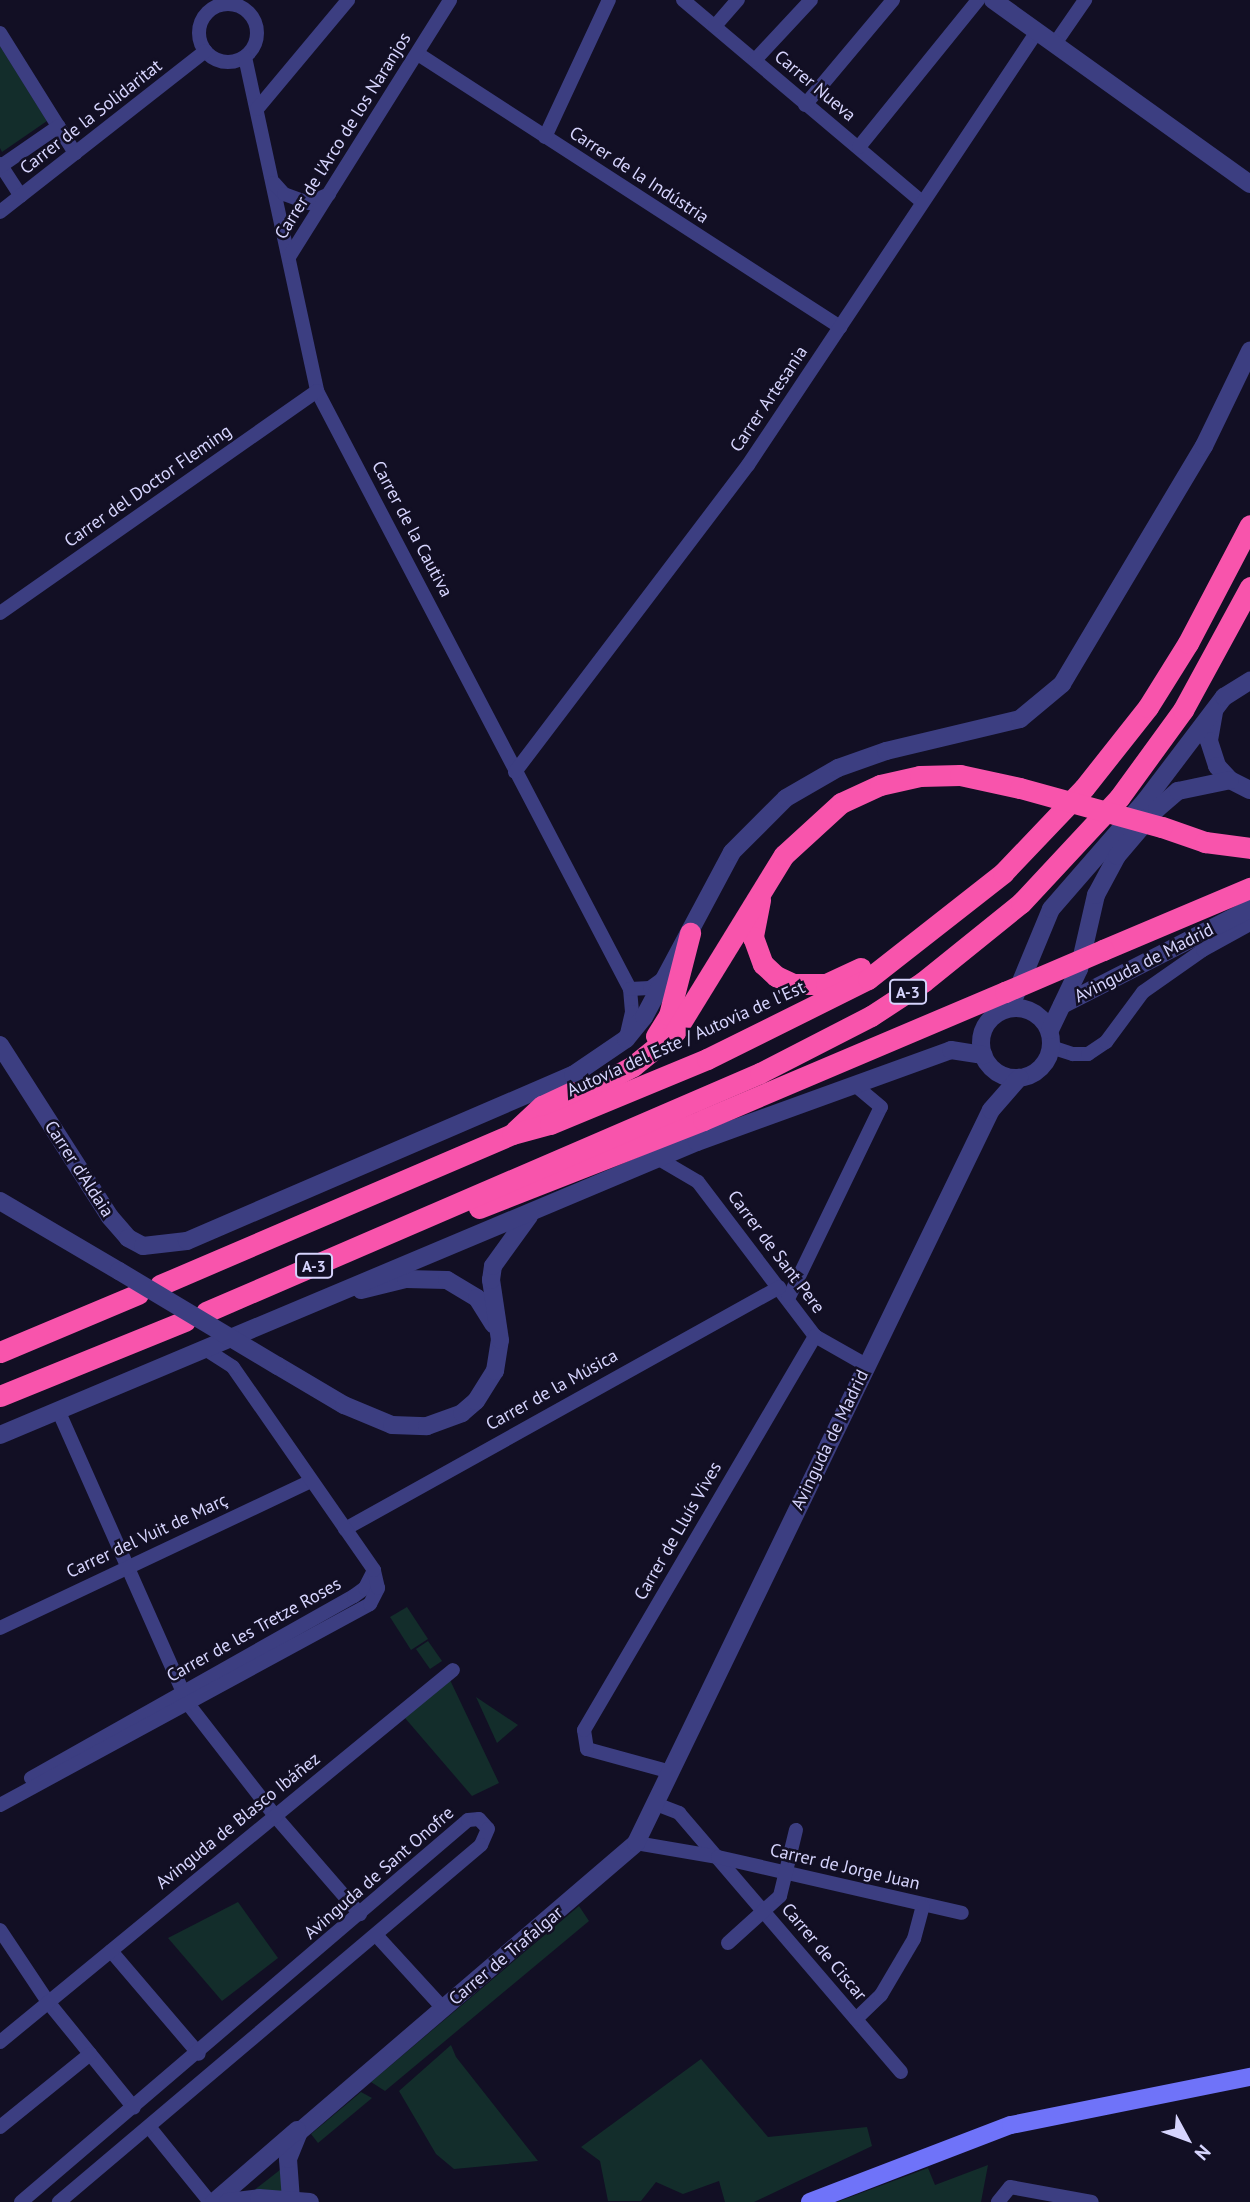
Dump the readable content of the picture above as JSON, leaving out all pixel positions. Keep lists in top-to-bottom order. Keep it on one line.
{"streets":{"highway":["A-3","Autovía del Este / Autovia de l'Est"],"street":["Carrer Nueva","Carrer de la Solidaritat","Carrer de l'Arco de los Naranjos","Carrer de la Indústria","Carrer Artesania","Carrer del Doctor Fleming","Carrer de la Cautiva","Avinguda de Madrid","Carrer d'Aldaia","Carrer de Sant Pere","Carrer de la Música","Carrer de Lluís Vives","Carrer del Vuit de Març","Carrer de les Tretze Roses","Avinguda de Blasco Ibáñez","Carrer de Jorge Juan","Avinguda de Sant Onofre","Carrer de Ciscar","Carrer de Trafalgar"]},"crossings":[["Carrer Nueva","Carrer Artesania"],["Carrer de la Solidaritat","Carrer de la Cautiva"],["Carrer de l'Arco de los Naranjos","Carrer de la Indústria"],["Carrer de l'Arco de los Naranjos","Carrer de la Cautiva"],["Carrer de la Indústria","Carrer Artesania"],["Carrer Artesania","Carrer de la Cautiva"],["Carrer del Doctor Fleming","Carrer de la Cautiva"],["Avinguda de Madrid","Carrer de Sant Pere"],["Avinguda de Madrid","Carrer de Lluís Vives"],["Avinguda de Madrid","Carrer de Trafalgar"],["Carrer de Sant Pere","Carrer de la Música"],["Carrer de Sant Pere","Carrer de Lluís Vives"],["Carrer de la Música","Carrer de les Tretze Roses"],["Carrer de Lluís Vives","Carrer de Trafalgar"],["Carrer de Jorge Juan","Carrer de Ciscar"],["Carrer de Jorge Juan","Carrer de Trafalgar"],["Carrer de Ciscar","Carrer de Trafalgar"]],"north":"bottom right"}
